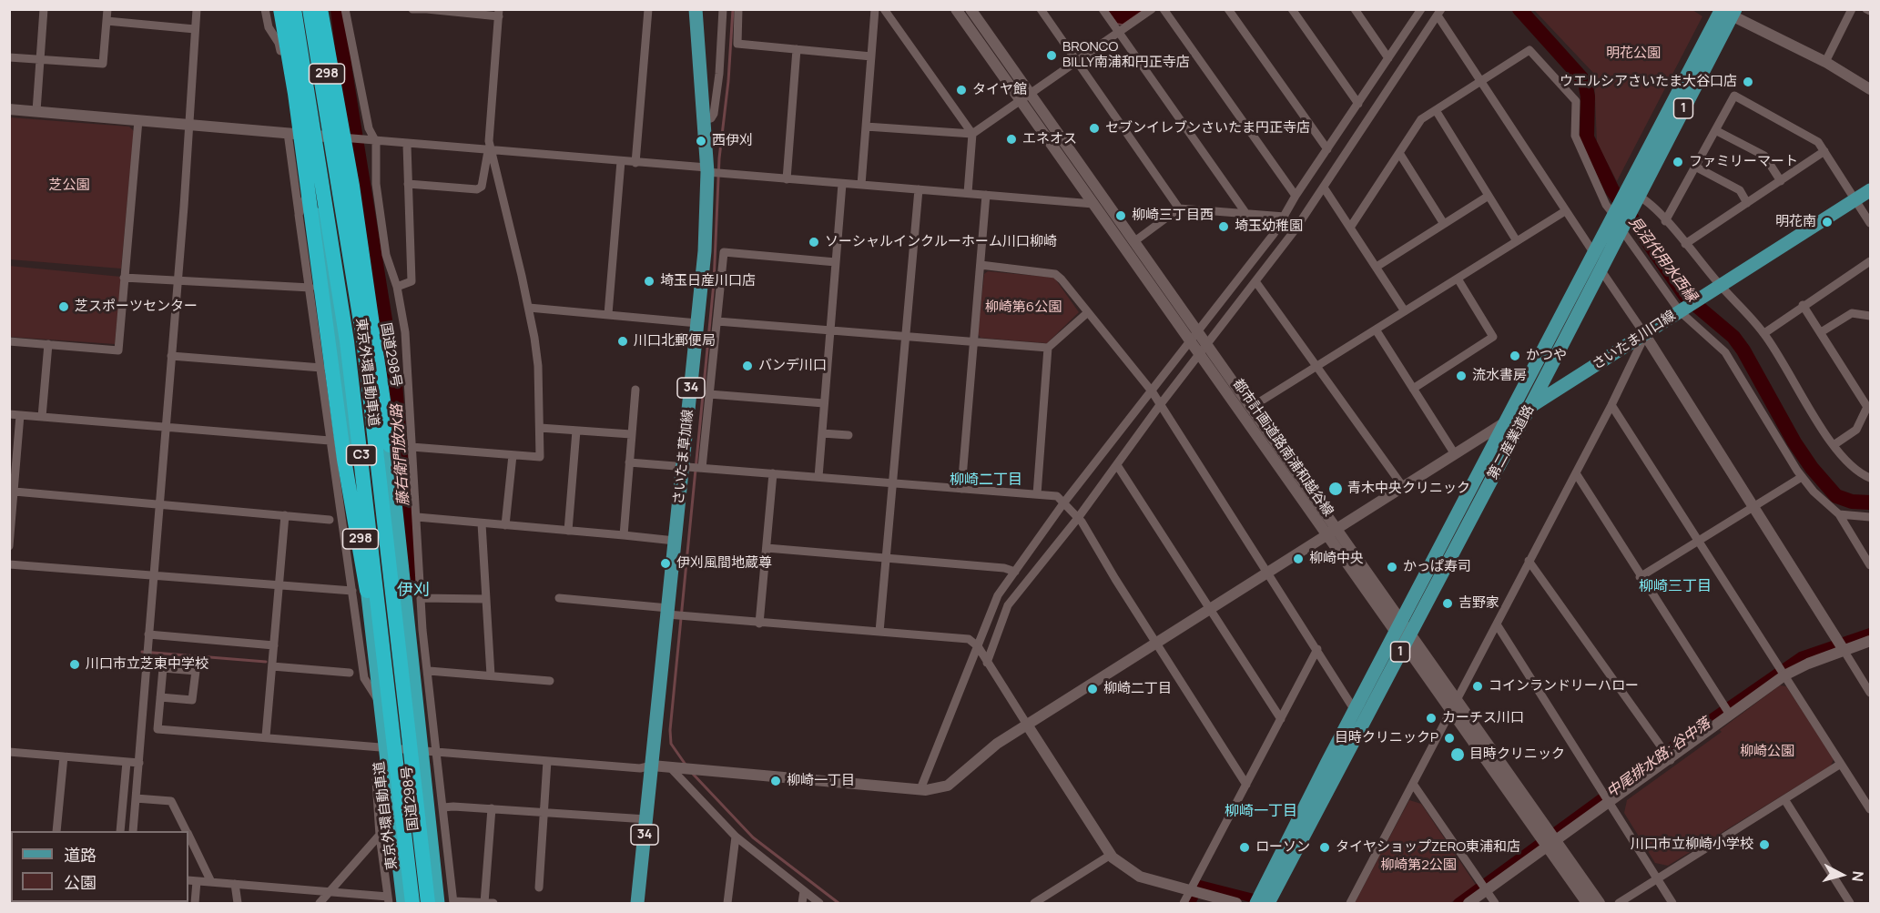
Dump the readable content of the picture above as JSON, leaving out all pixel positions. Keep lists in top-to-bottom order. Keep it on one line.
{"streets":{"highway":["298","国道298号","東京外環自動車道","C3"],"main road":["1","さいたま川口線","34","第二産業道路","さいたま草加線"],"street":["都市計画道路南浦和越谷線"]},"crossings":[["さいたま川口線","第二産業道路"],["第二産業道路","都市計画道路南浦和越谷線"]],"districts":["柳崎二丁目","柳崎三丁目","伊刈","柳崎一丁目"],"water":["見沼代用水西縁","藤右衛門放水路","中尾排水路; 谷中落"],"parks":["明花公園","芝公園","柳崎第6公園","柳崎公園","柳崎第2公園"],"places":["BRONCO BILLY南浦和円正寺店","ウエルシアさいたま大谷口店","タイヤ館","セブンイレブンさいたま円正寺店","エネオス","西伊刈","ファミリーマート","柳崎三丁目西","明花南","埼玉幼稚園","ソーシャルインクルーホーム川口柳崎","埼玉日産川口店","芝スポーツセンター","川口北郵便局","かつや","バンデ川口","流水書房","青木中央クリニック","柳崎中央","伊刈風間地蔵尊","かっぱ寿司","吉野家","川口市立芝東中学校","コインランドリーハロー","柳崎二丁目","カーチス川口","目時クリニックP","目時クリニック","柳崎一丁目","川口市立柳崎小学校","ローソン","タイヤショップZERO東浦和店"],"legend":["道路","公園"],"north":"right"}
